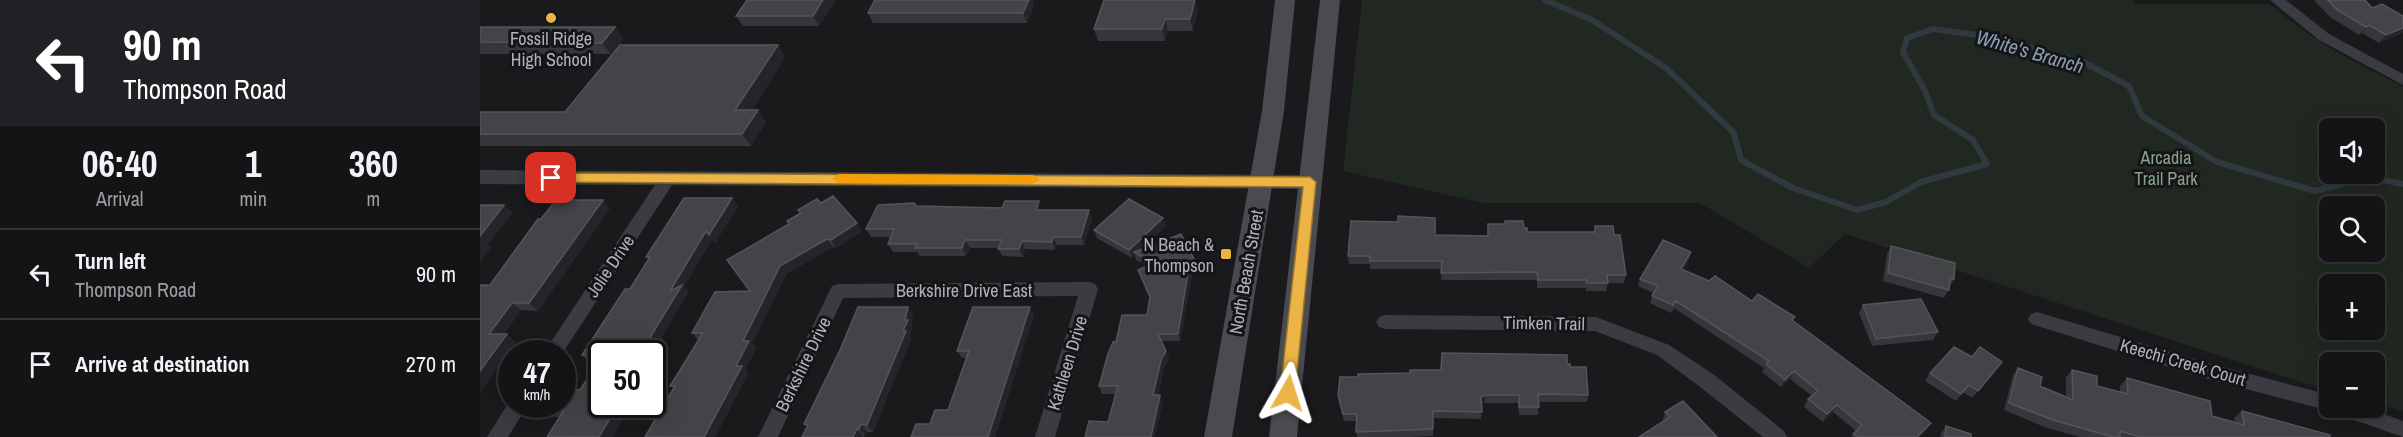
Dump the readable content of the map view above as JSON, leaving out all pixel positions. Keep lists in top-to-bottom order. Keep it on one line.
{"streets":{"main road":["North Beach Street"],"street":["Jolie Drive","Berkshire Drive East","Timken Trail","Keechi Creek Court","Kathleen Drive","Berkshire Drive"]},"crossings":[["Berkshire Drive East","Kathleen Drive"],["Berkshire Drive East","Berkshire Drive"]],"water":["White's Branch"],"parks":["Arcadia Trail Park"],"places":{"other":["Fossil Ridge High School"],"transit":["N Beach & Thompson"]},"page":{"turn":["90 m","Thompson Road"],"map_buttons":["+","−"],"eta":["06:40","Arrival","1","min","360","m"],"list":[{"name":"Turn left","note":"Thompson Road","value":"90 m"},{"name":"Arrive at destination","value":"270 m"}],"speed":"47 km/h","limit":"50"}}
